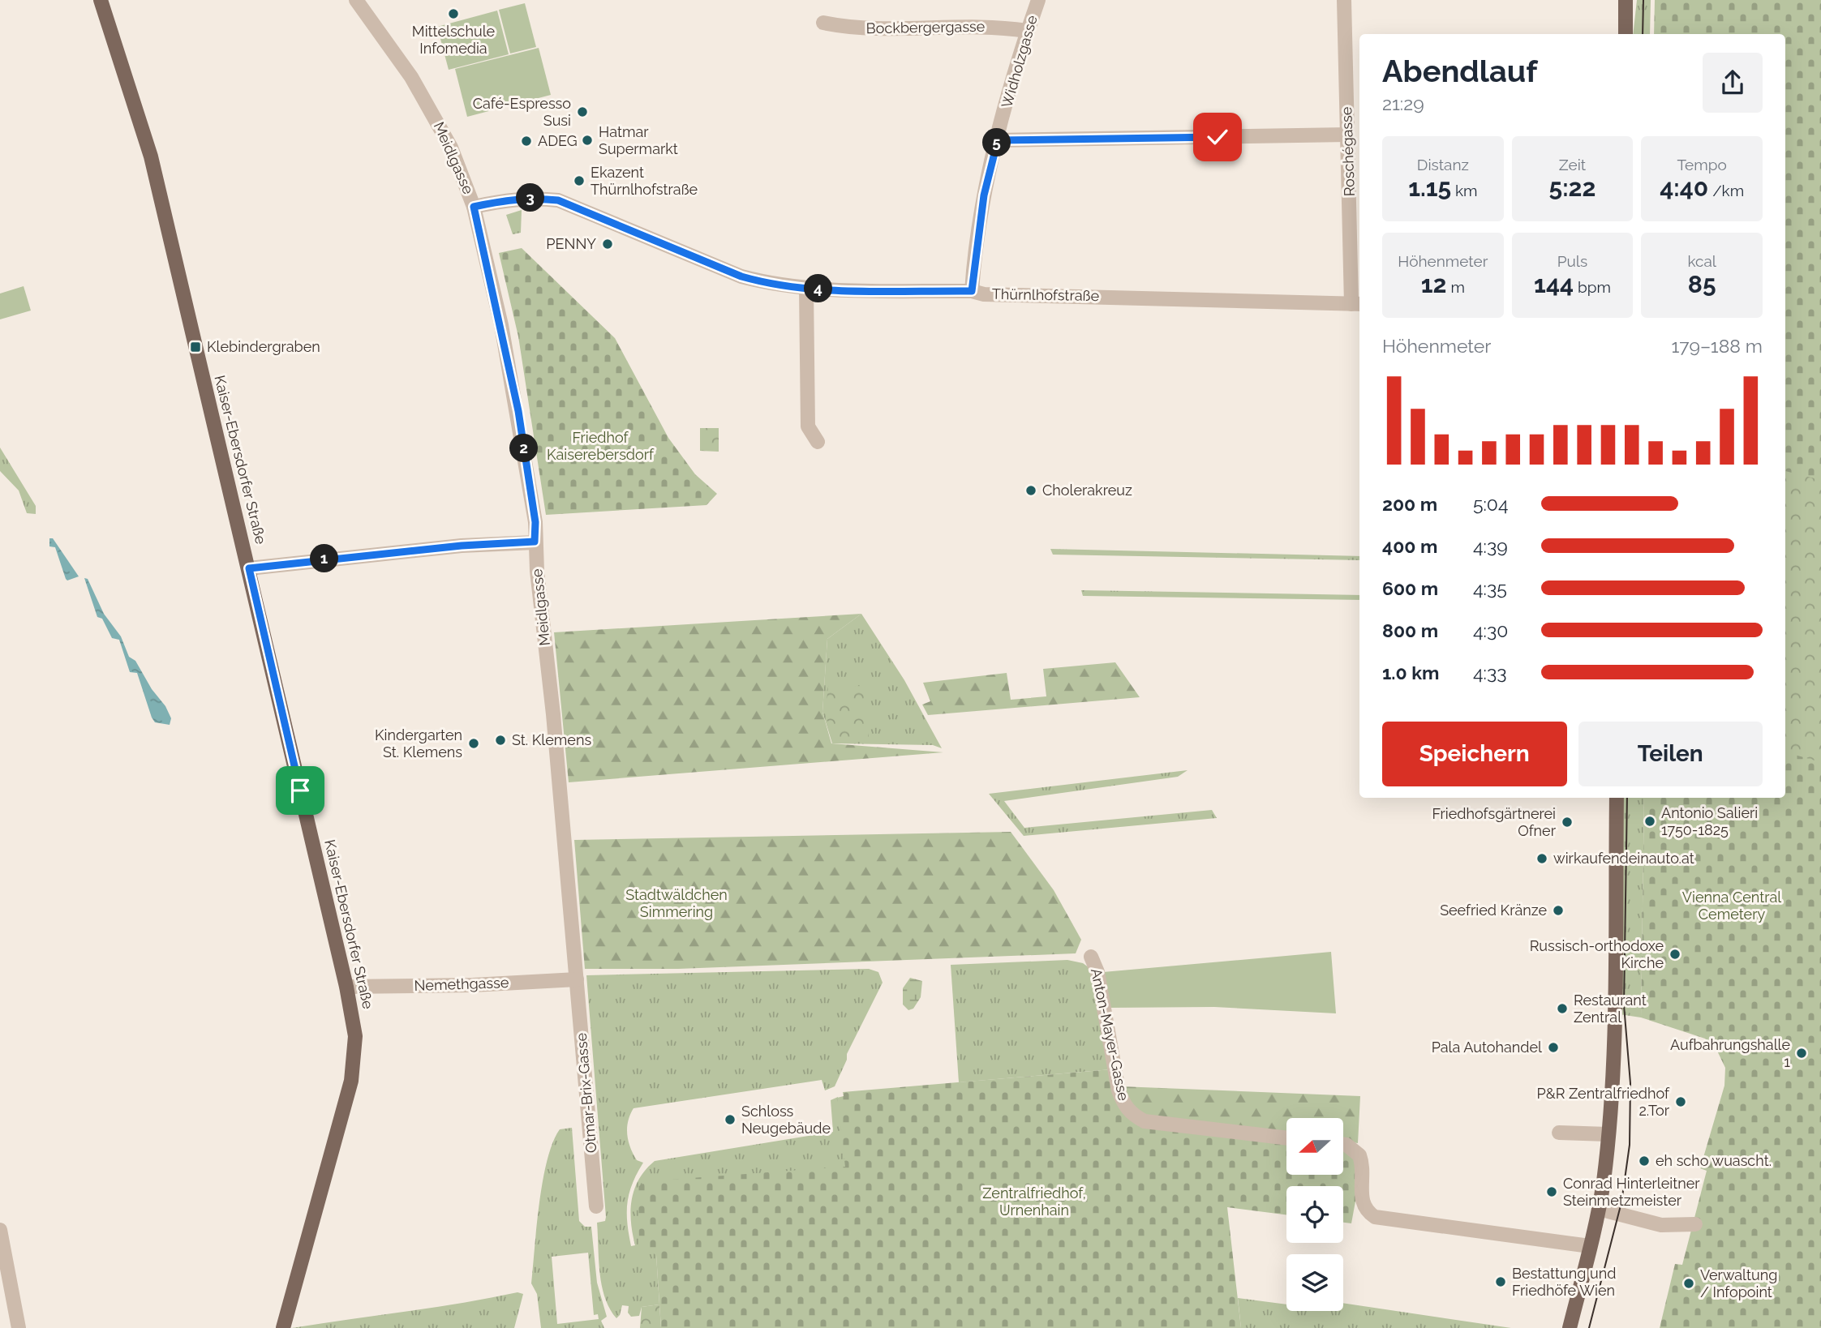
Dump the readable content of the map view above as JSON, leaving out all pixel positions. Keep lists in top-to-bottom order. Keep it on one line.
{"streets":{"main road":["Kaiser-Ebersdorfer Straße"],"street":["Bockbergergasse","Widholzgasse","Roschégasse","Meidlgasse","Thürnlhofstraße","Nemethgasse","Anton-Mayer-Gasse","Otmar-Brix-Gasse"]},"crossings":[["Bockbergergasse","Widholzgasse"],["Widholzgasse","Thürnlhofstraße"],["Roschégasse","Thürnlhofstraße"],["Meidlgasse","Thürnlhofstraße"],["Meidlgasse","Nemethgasse"],["Meidlgasse","Otmar-Brix-Gasse"],["Kaiser-Ebersdorfer Straße","Nemethgasse"],["Nemethgasse","Otmar-Brix-Gasse"]],"parks":["Friedhof Kaiserebersdorf","Stadtwäldchen Simmering","Vienna Central Cemetery","Zentralfriedhof, Urnenhain"],"places":{"other":["Mittelschule Infomedia","Café-Espresso Susi","Hatmar Supermarkt","ADEG","Ekazent Thürnlhofstraße","PENNY","Cholerakreuz","St. Klemens","Kindergarten St. Klemens","Antonio Salieri 1750-1825","Friedhofsgärtnerei Ofner","wirkaufendeinauto.at","Seefried Kränze","Russisch-orthodoxe Kirche","Restaurant Zentral","Pala Autohandel","Aufbahrungshalle 1","P&R Zentralfriedhof 2.Tor","Schloss Neugebäude","eh scho wuascht.","Conrad Hinterleitner Steinmetzmeister","Bestattung und Friedhöfe Wien","Verwaltung / Infopoint"],"transit":["Klebindergraben"]},"north":"left","page":{"heading":["Abendlauf","21:29"],"pins":["5","3","4","2","1"],"stats":[["Distanz","1.15 km"],["Zeit","5:22"],["Tempo","4:40 /km"],["Höhenmeter","12 m"],["Puls","144 bpm"],["kcal","85"]],"chart":["Höhenmeter","179–188 m"],"list":[{"name":"200 m","note":"5:04"},{"name":"400 m","note":"4:39"},{"name":"600 m","note":"4:35"},{"name":"800 m","note":"4:30"},{"name":"1.0 km","note":"4:33"}],"buttons":["Speichern","Teilen"]}}
